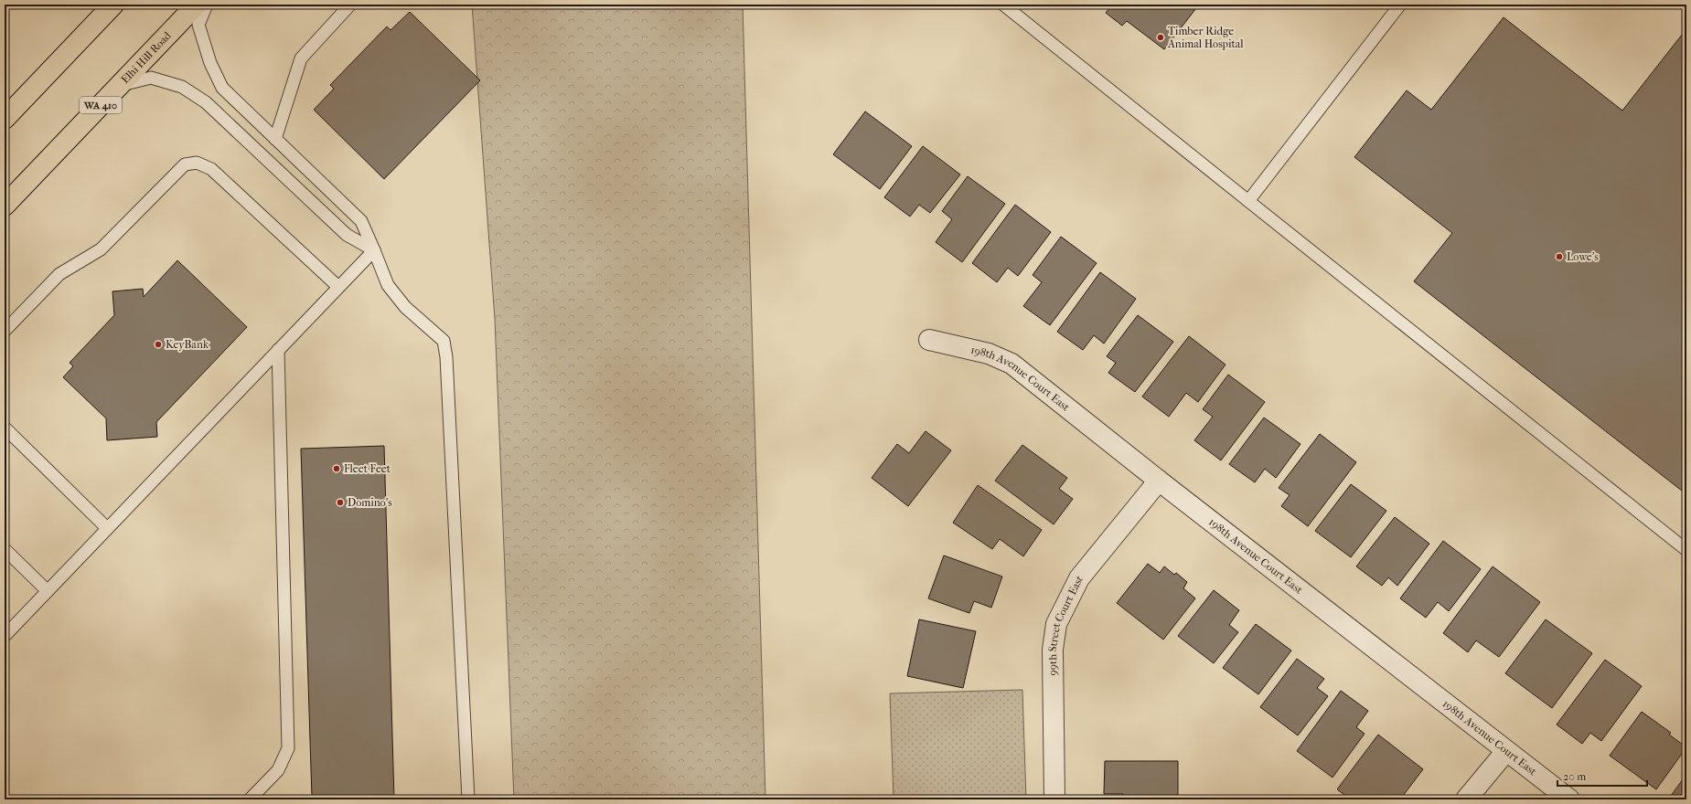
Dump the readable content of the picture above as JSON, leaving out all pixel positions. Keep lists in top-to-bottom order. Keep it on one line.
{"streets":{"main road":["Elhi Hill Road","WA 410"],"street":["198th Avenue Court East","99th Street Court East"]},"crossings":[["198th Avenue Court East","99th Street Court East"]],"places":["Timber Ridge Animal Hospital","Lowe's","KeyBank","Fleet Feet","Domino's"],"scale_bar":"20 m"}
